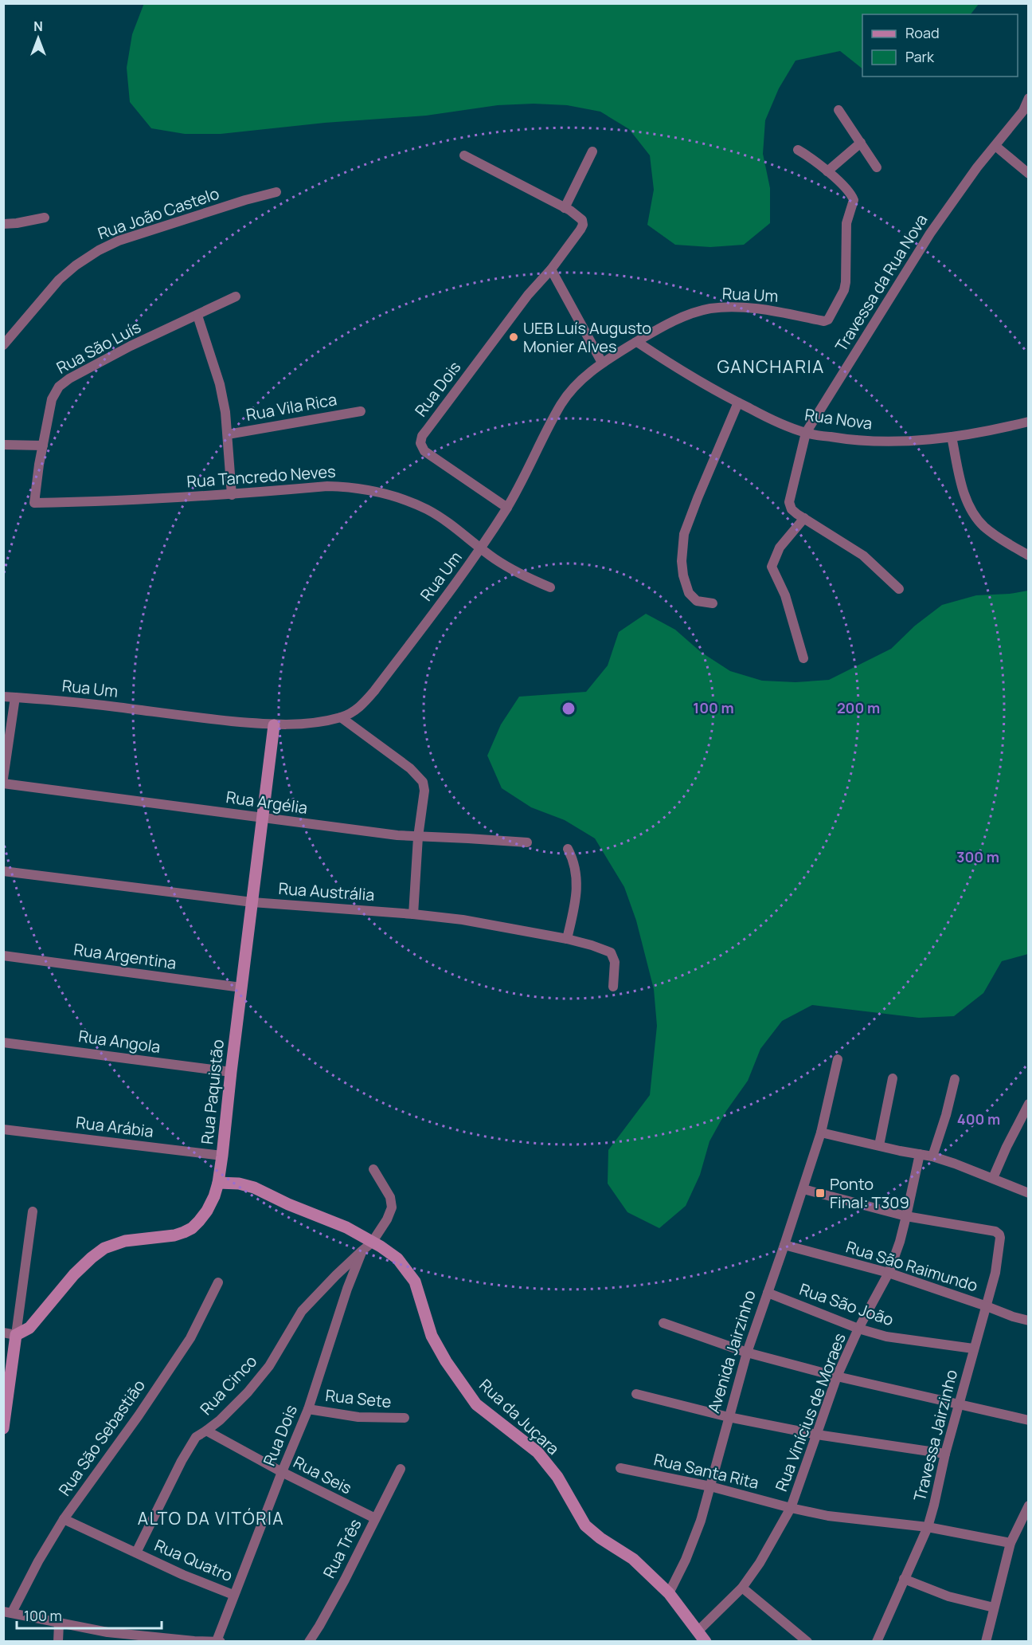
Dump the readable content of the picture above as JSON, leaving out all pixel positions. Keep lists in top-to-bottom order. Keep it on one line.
{"streets":{"street":["Rua João Castelo","Travessa da Rua Nova","Rua Um","Rua São Luís","Rua Dois","Rua Vila Rica","Rua Nova","Rua Tancredo Neves","Rua Argélia","Rua Austrália","Rua Argentina","Rua Angola","Rua Paquistão","Rua Arábia","Rua São Raimundo","Rua São João","Avenida Jairzinho","Rua Cinco","Rua Sete","Rua Vinícius de Moraes","Rua da Juçara","Travessa Jairzinho","Rua São Sebastião","Rua Santa Rita","Rua Seis","Rua Três","Rua Quatro"]},"crossings":[["Travessa da Rua Nova","Rua Nova"],["Rua Um","Rua Dois"],["Rua Um","Rua Nova"],["Rua Um","Rua Tancredo Neves"],["Rua Um","Rua Paquistão"],["Rua São Luís","Rua Vila Rica"],["Rua São Luís","Rua Tancredo Neves"],["Rua Dois","Rua Cinco"],["Rua Dois","Rua Sete"],["Rua Dois","Rua da Juçara"],["Rua Dois","Rua Seis"],["Rua Dois","Rua Quatro"],["Rua Vila Rica","Rua Tancredo Neves"],["Rua Argélia","Rua Paquistão"],["Rua Austrália","Rua Paquistão"],["Rua Argentina","Rua Paquistão"],["Rua Angola","Rua Paquistão"],["Rua Paquistão","Rua Arábia"],["Rua Paquistão","Rua da Juçara"],["Rua São Raimundo","Avenida Jairzinho"],["Rua São Raimundo","Rua Vinícius de Moraes"],["Rua São Raimundo","Travessa Jairzinho"],["Rua São João","Avenida Jairzinho"],["Rua São João","Rua Vinícius de Moraes"],["Rua São João","Travessa Jairzinho"],["Avenida Jairzinho","Rua da Juçara"],["Avenida Jairzinho","Rua Santa Rita"],["Rua Cinco","Rua da Juçara"],["Rua Cinco","Rua Seis"],["Rua Cinco","Rua Quatro"],["Rua Vinícius de Moraes","Travessa Jairzinho"],["Rua Vinícius de Moraes","Rua Santa Rita"],["Travessa Jairzinho","Rua Santa Rita"],["Rua São Sebastião","Rua Quatro"],["Rua Seis","Rua Três"]],"districts":["GANCHARIA","ALTO DA VITÓRIA"],"places":{"other":["UEB Luís Augusto Monier Alves"],"transit":["Ponto Final: T309"]},"legend":["Road","Park"],"scale_bar":"100 m","north":"top","rings":["100 m","200 m","300 m","400 m"]}
